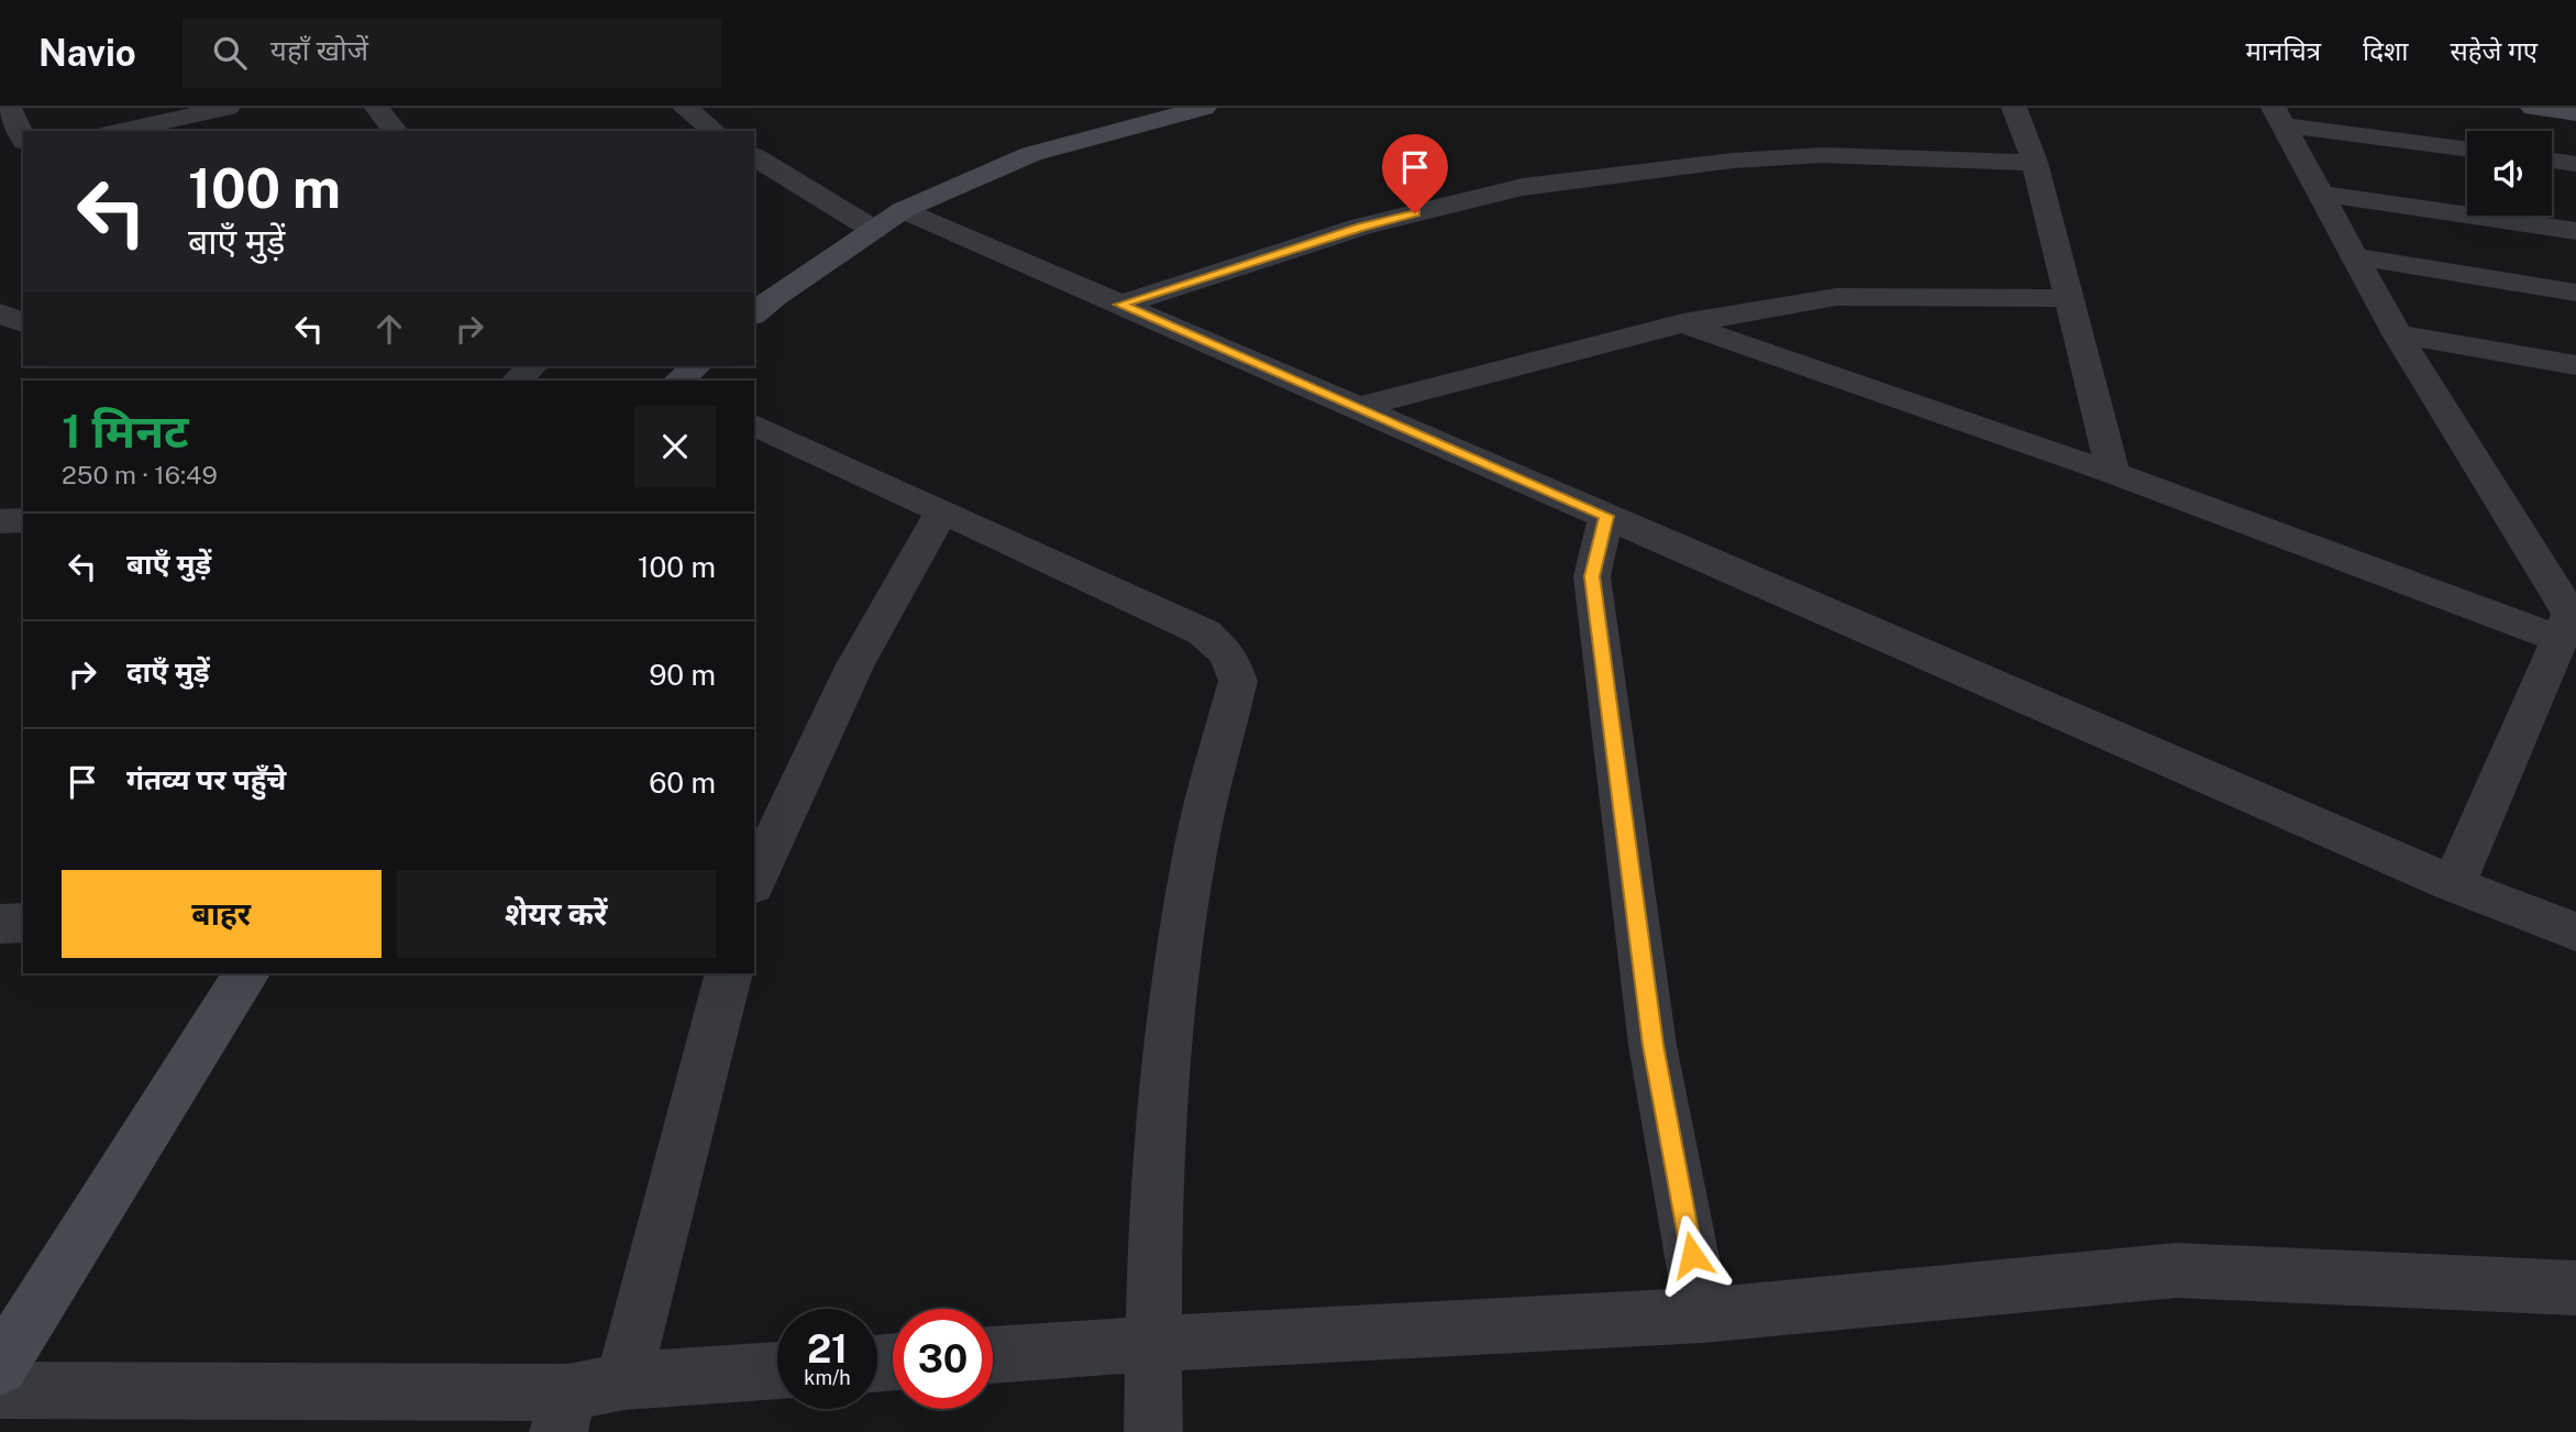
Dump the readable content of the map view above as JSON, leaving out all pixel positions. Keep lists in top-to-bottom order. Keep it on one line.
{"page":{"header":"Navio","search":"यहाँ खोजें","nav":["मानचित्र","दिशा","सहेजे गए"],"turn":["100 m","बाएँ मुड़ें"],"heading":["1 मिनट","250 m · 16:49"],"list":[{"name":"बाएँ मुड़ें","value":"100 m"},{"name":"दाएँ मुड़ें","value":"90 m"},{"name":"गंतव्य पर पहुँचे","value":"60 m"}],"buttons":["बाहर","शेयर करें"],"speed":"21 km/h","limit":"30"}}
